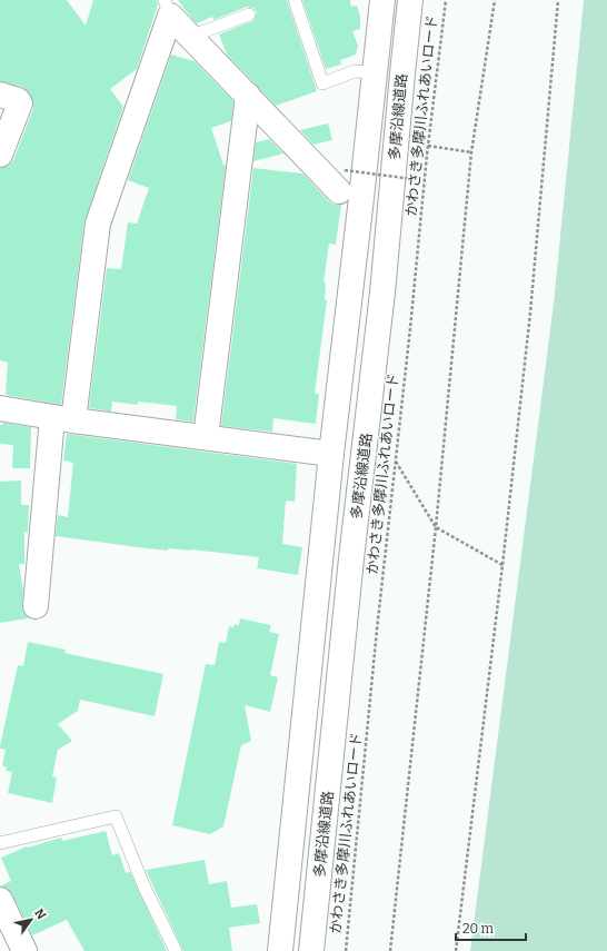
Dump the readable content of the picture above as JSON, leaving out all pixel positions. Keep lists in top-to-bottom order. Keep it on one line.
{"streets":{"street":["多摩沿線道路"],"path":["かわさき多摩川ふれあいロード"]},"scale_bar":"20 m","north":"top right"}
